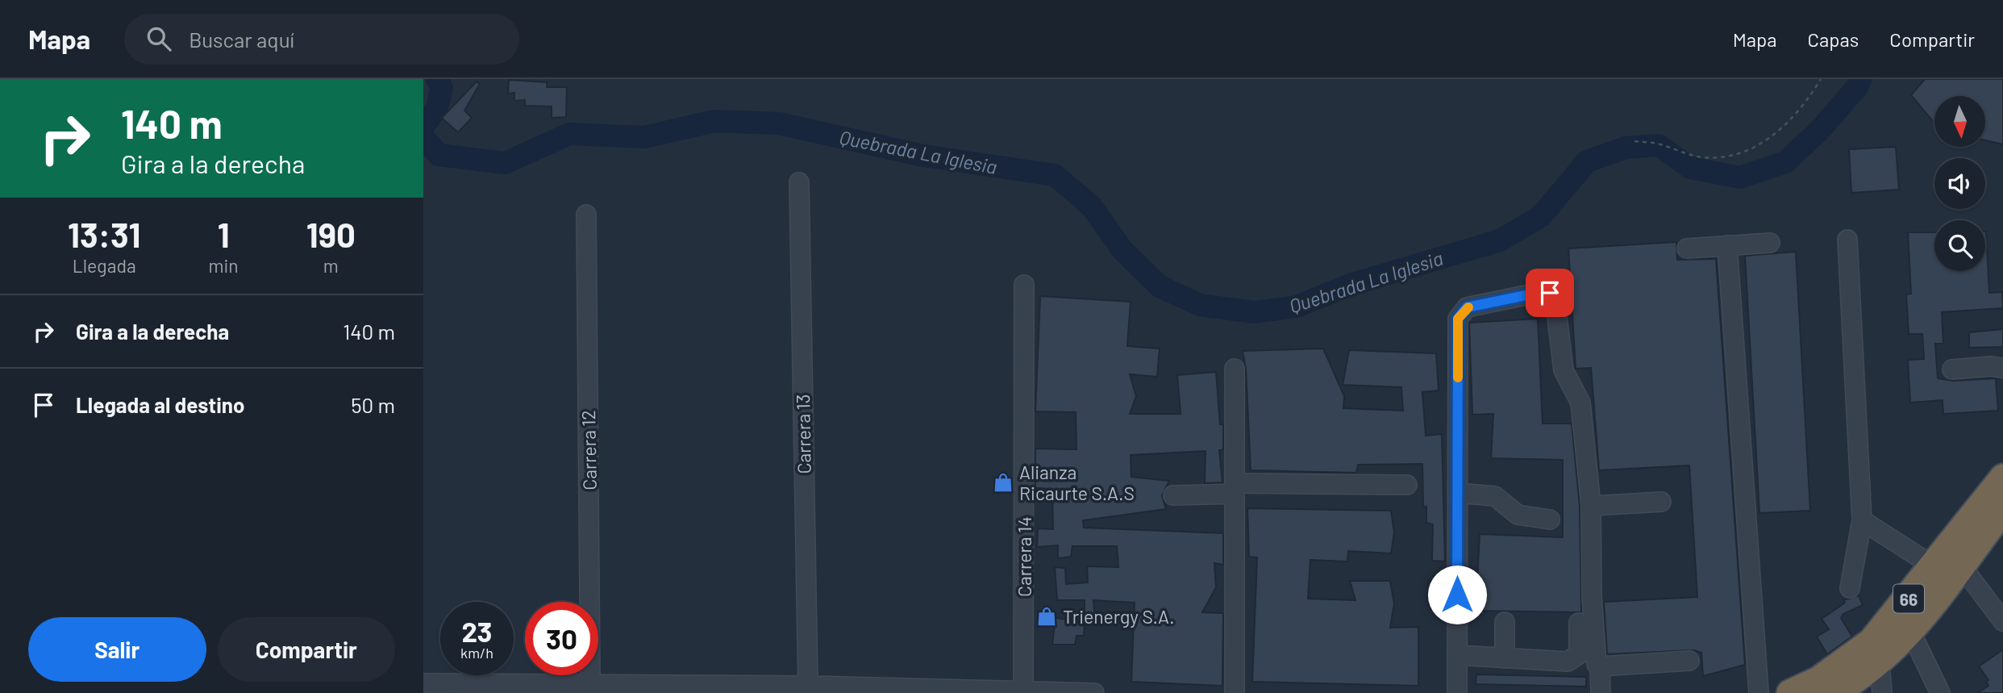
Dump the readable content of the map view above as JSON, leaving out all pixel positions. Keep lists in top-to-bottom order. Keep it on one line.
{"streets":{"highway":["66"],"street":["Carrera 13","Carrera 12","Carrera 14"]},"water":["Quebrada La Iglesia"],"places":{"shop":["Alianza Ricaurte S.A.S","Trienergy S.A."]},"north":"bottom","page":{"header":"Mapa","search":"Buscar aquí","nav":["Mapa","Capas","Compartir"],"turn":["140 m","Gira a la derecha"],"eta":["13:31","Llegada","1","min","190","m"],"list":[{"name":"Gira a la derecha","value":"140 m"},{"name":"Llegada al destino","value":"50 m"}],"speed":"23 km/h","limit":"30","buttons":["Salir","Compartir"]}}
